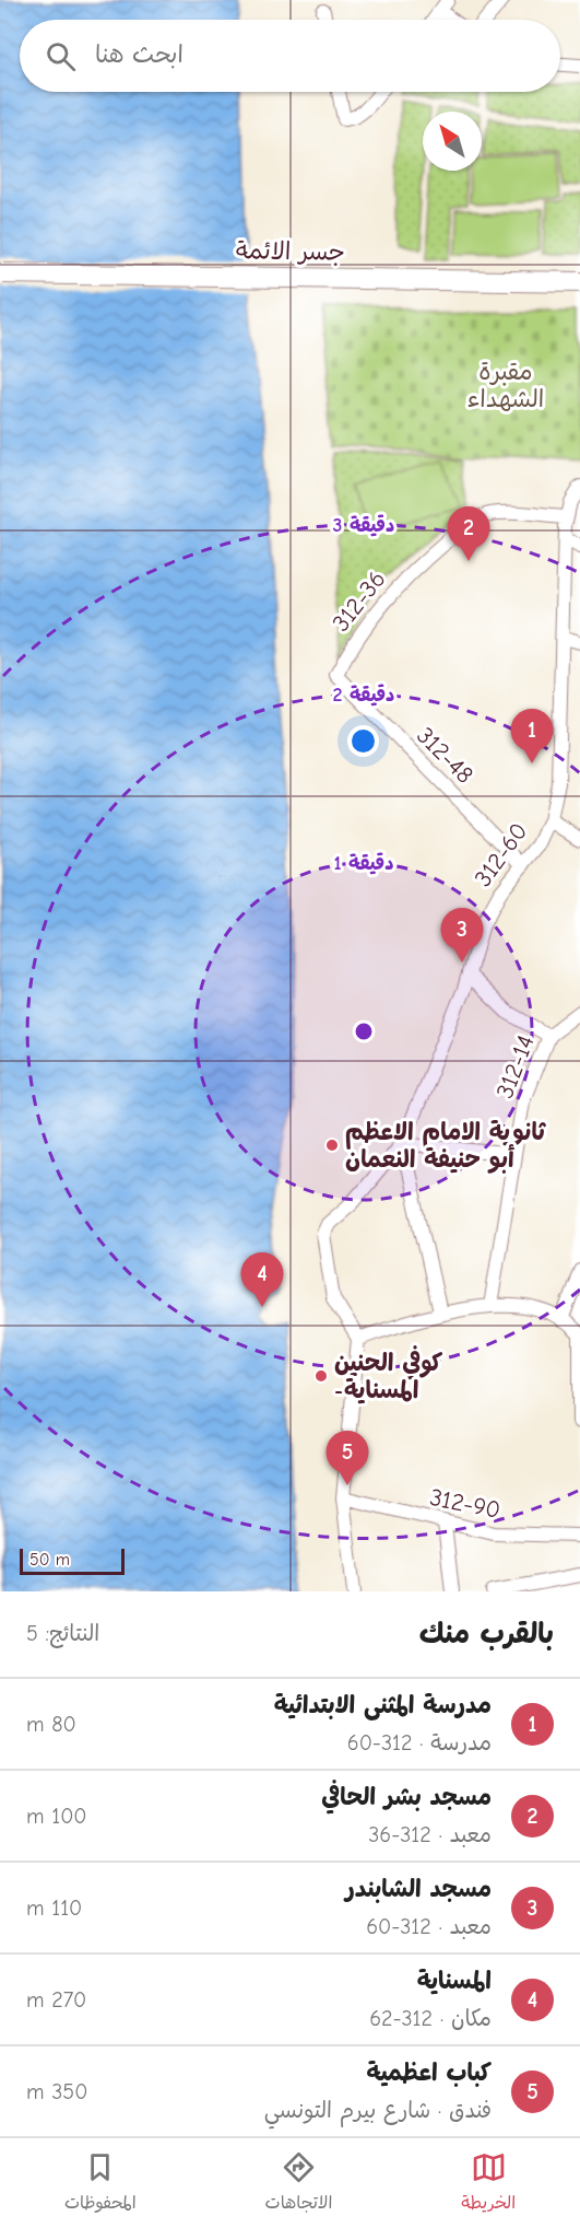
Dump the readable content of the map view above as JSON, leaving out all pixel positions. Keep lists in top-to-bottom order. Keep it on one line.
{"streets":{"main road":["جسر الائمة"],"street":["312-36","312-48","312-60","312-14","312-90"]},"crossings":[["312-36","312-48"],["312-36","312-60"],["312-48","312-60"]],"parks":["مقبرة الشهداء"],"places":["ثانوية الامام الاعظم أبو حنيفة النعمان","كوفي الحنين -المسناية"],"scale_bar":"50 m","north":"top left","page":{"search":"ابحث هنا","pins":["2","1","3","4","5"],"scale":"50 m","heading":["بالقرب منك","النتائج: 5"],"list":[{"mark":"1","name":"مدرسة المثنى الابتدائية","note":"مدرسة · 312-60","value":"80 m"},{"mark":"2","name":"مسجد بشر الحافي","note":"معبد · 312-36","value":"100 m"},{"mark":"3","name":"مسجد الشابندر","note":"معبد · 312-60","value":"110 m"},{"mark":"4","name":"المسناية","note":"مكان · 312-62","value":"270 m"},{"mark":"5","name":"كباب اعظمية","note":"فندق · شارع بيرم التونسي","value":"350 m"}],"nav":["الخريطة","الاتجاهات","المحفوظات"]},"rings":["3 دقيقة","2 دقيقة","1 دقيقة"]}
